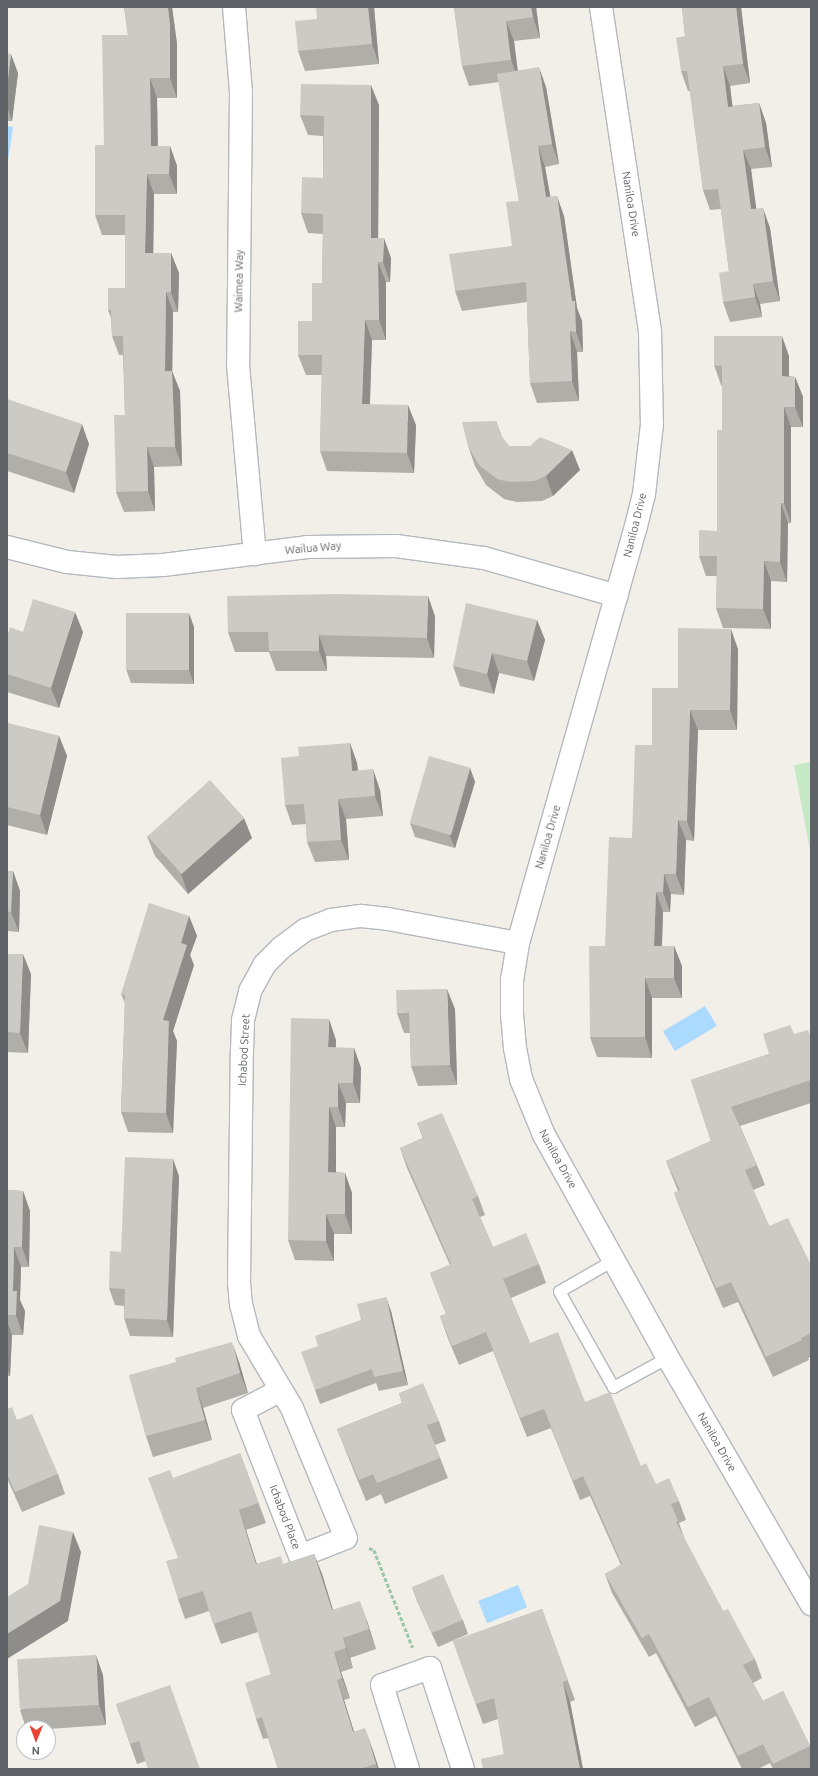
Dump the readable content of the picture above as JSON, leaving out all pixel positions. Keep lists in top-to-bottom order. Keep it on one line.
{"streets":{"street":["Naniloa Drive","Waimea Way","Wailua Way","Ichabod Street","Ichabod Place"]},"crossings":[["Naniloa Drive","Wailua Way"],["Naniloa Drive","Ichabod Street"],["Waimea Way","Wailua Way"],["Ichabod Street","Ichabod Place"]],"north":"bottom"}
